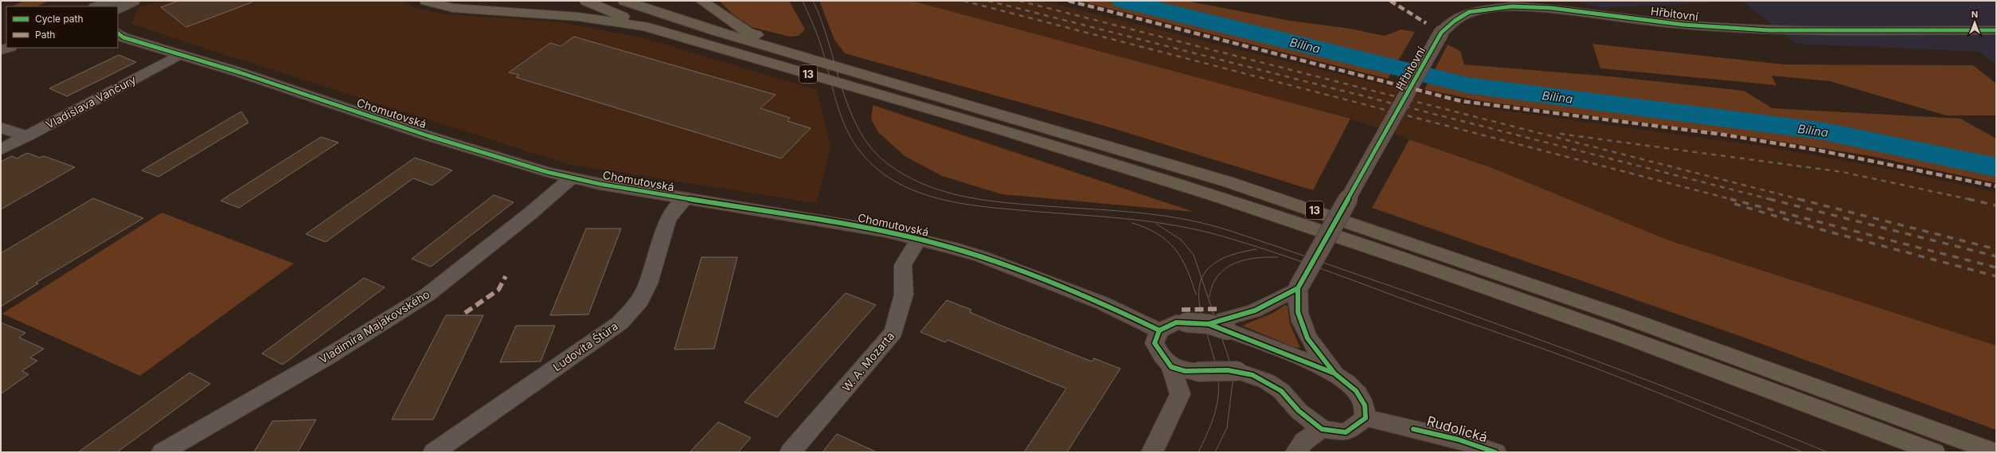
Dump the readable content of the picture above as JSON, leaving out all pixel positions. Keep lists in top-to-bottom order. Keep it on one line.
{"streets":{"highway":["13"],"street":["Hřbitovní","Vladislava Vančury","Chomutovská","Vladimíra Majakovského","Ludovíta Štúra","W. A. Mozarta","Rudolická"]},"crossings":[["Vladislava Vančury","Chomutovská"],["Chomutovská","Vladimíra Majakovského"],["Chomutovská","Ludovíta Štúra"],["Chomutovská","W. A. Mozarta"]],"water":["Bílina"],"legend":["Cycle path","Path"],"north":"top"}
